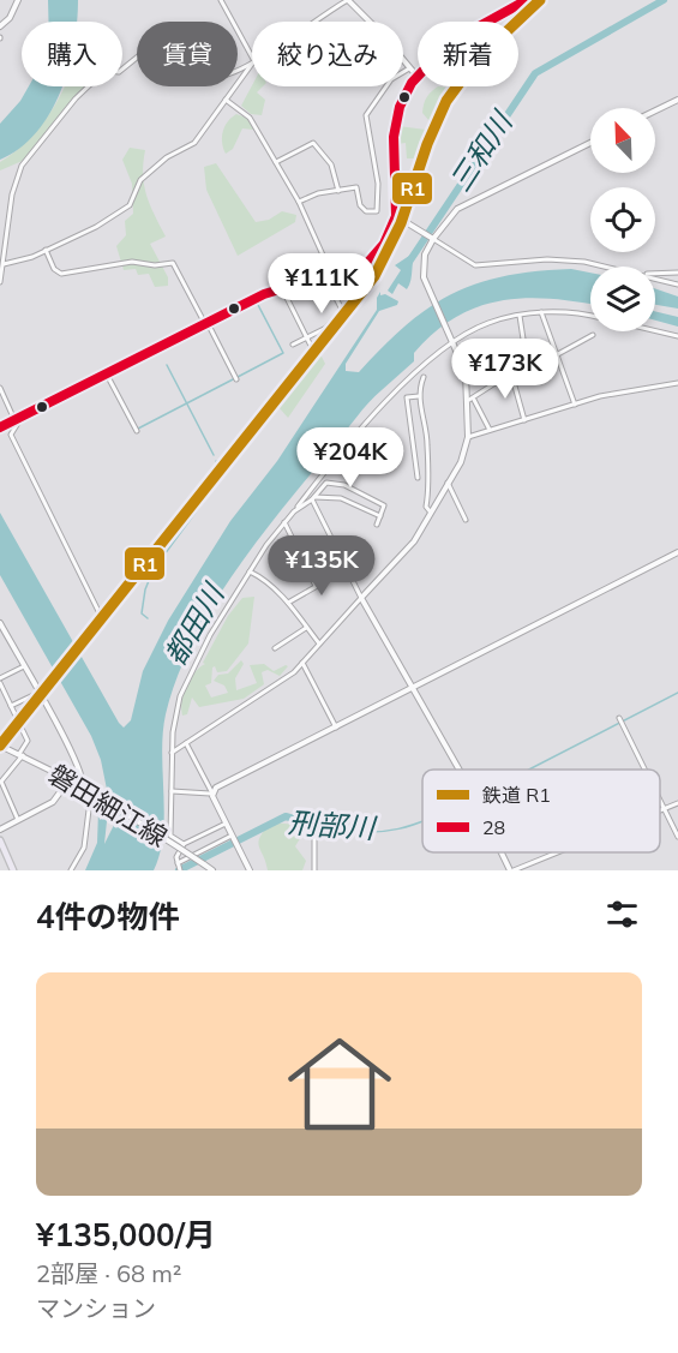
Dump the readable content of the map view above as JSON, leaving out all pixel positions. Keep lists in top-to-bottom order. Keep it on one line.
{"streets":{"street":["磐田細江線"]},"water":["三和川","都田川","刑部川"],"lines":["rail line R1","transit line 28"],"legend":["鉄道 R1","28"],"north":"top left","page":{"chip":["購入","賃貸","絞り込み","新着"],"price":["¥111K","¥173K","¥204K","¥135K"],"heading":"4件の物件","list":[{"name":"¥135,000/月","note":"2部屋 · 68 m² · マンション"}]}}
